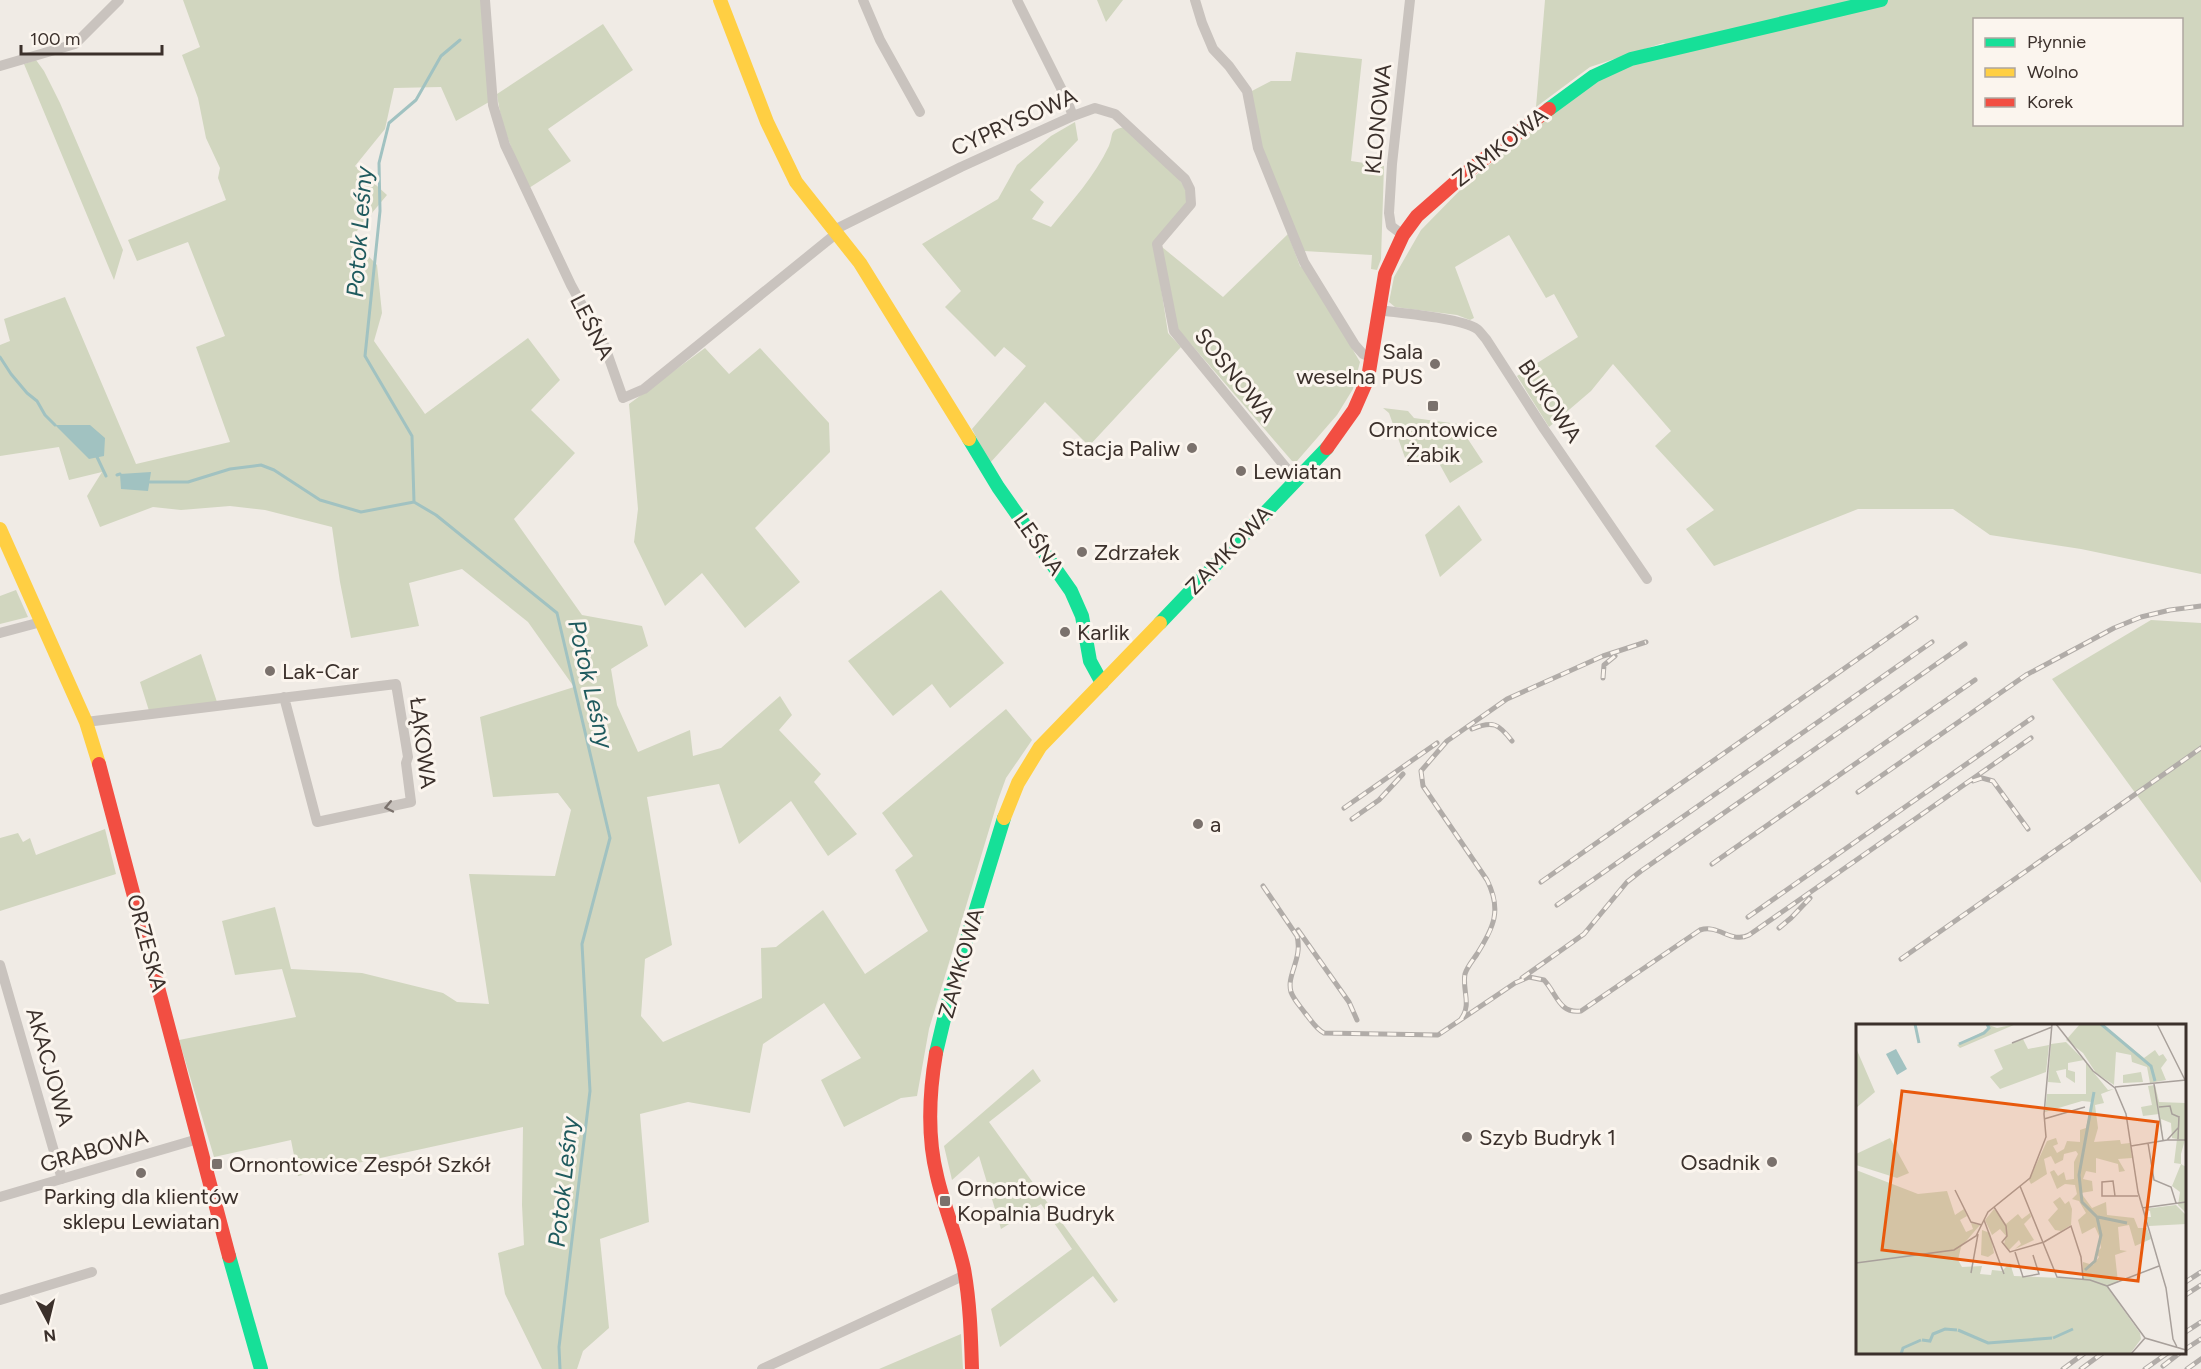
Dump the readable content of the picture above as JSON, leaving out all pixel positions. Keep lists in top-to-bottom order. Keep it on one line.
{"streets":{"street":["KLONOWA","CYPRYSOWA","ZAMKOWA","LEŚNA","SOSNOWA","BUKOWA","ŁĄKOWA","ORZESKA","AKACJOWA","GRABOWA"]},"crossings":[["KLONOWA","ZAMKOWA"],["CYPRYSOWA","LEŚNA"],["CYPRYSOWA","SOSNOWA"],["ZAMKOWA","LEŚNA"],["ZAMKOWA","SOSNOWA"],["ZAMKOWA","BUKOWA"],["ŁĄKOWA","ORZESKA"],["ORZESKA","GRABOWA"],["AKACJOWA","GRABOWA"]],"water":["Potok Leśny"],"places":{"other":["Sala weselna PUS","Stacja Paliw","Lewiatan","Zdrzałek","Karlik","Lak-Car","a","Szyb Budryk 1","Osadnik","Parking dla klientów sklepu Lewiatan"],"transit":["Ornontowice Żabik","Ornontowice Zespół Szkół","Ornontowice Kopalnia Budryk"]},"legend":["Płynnie","Wolno","Korek"],"scale_bar":"100 m","north":"bottom"}
